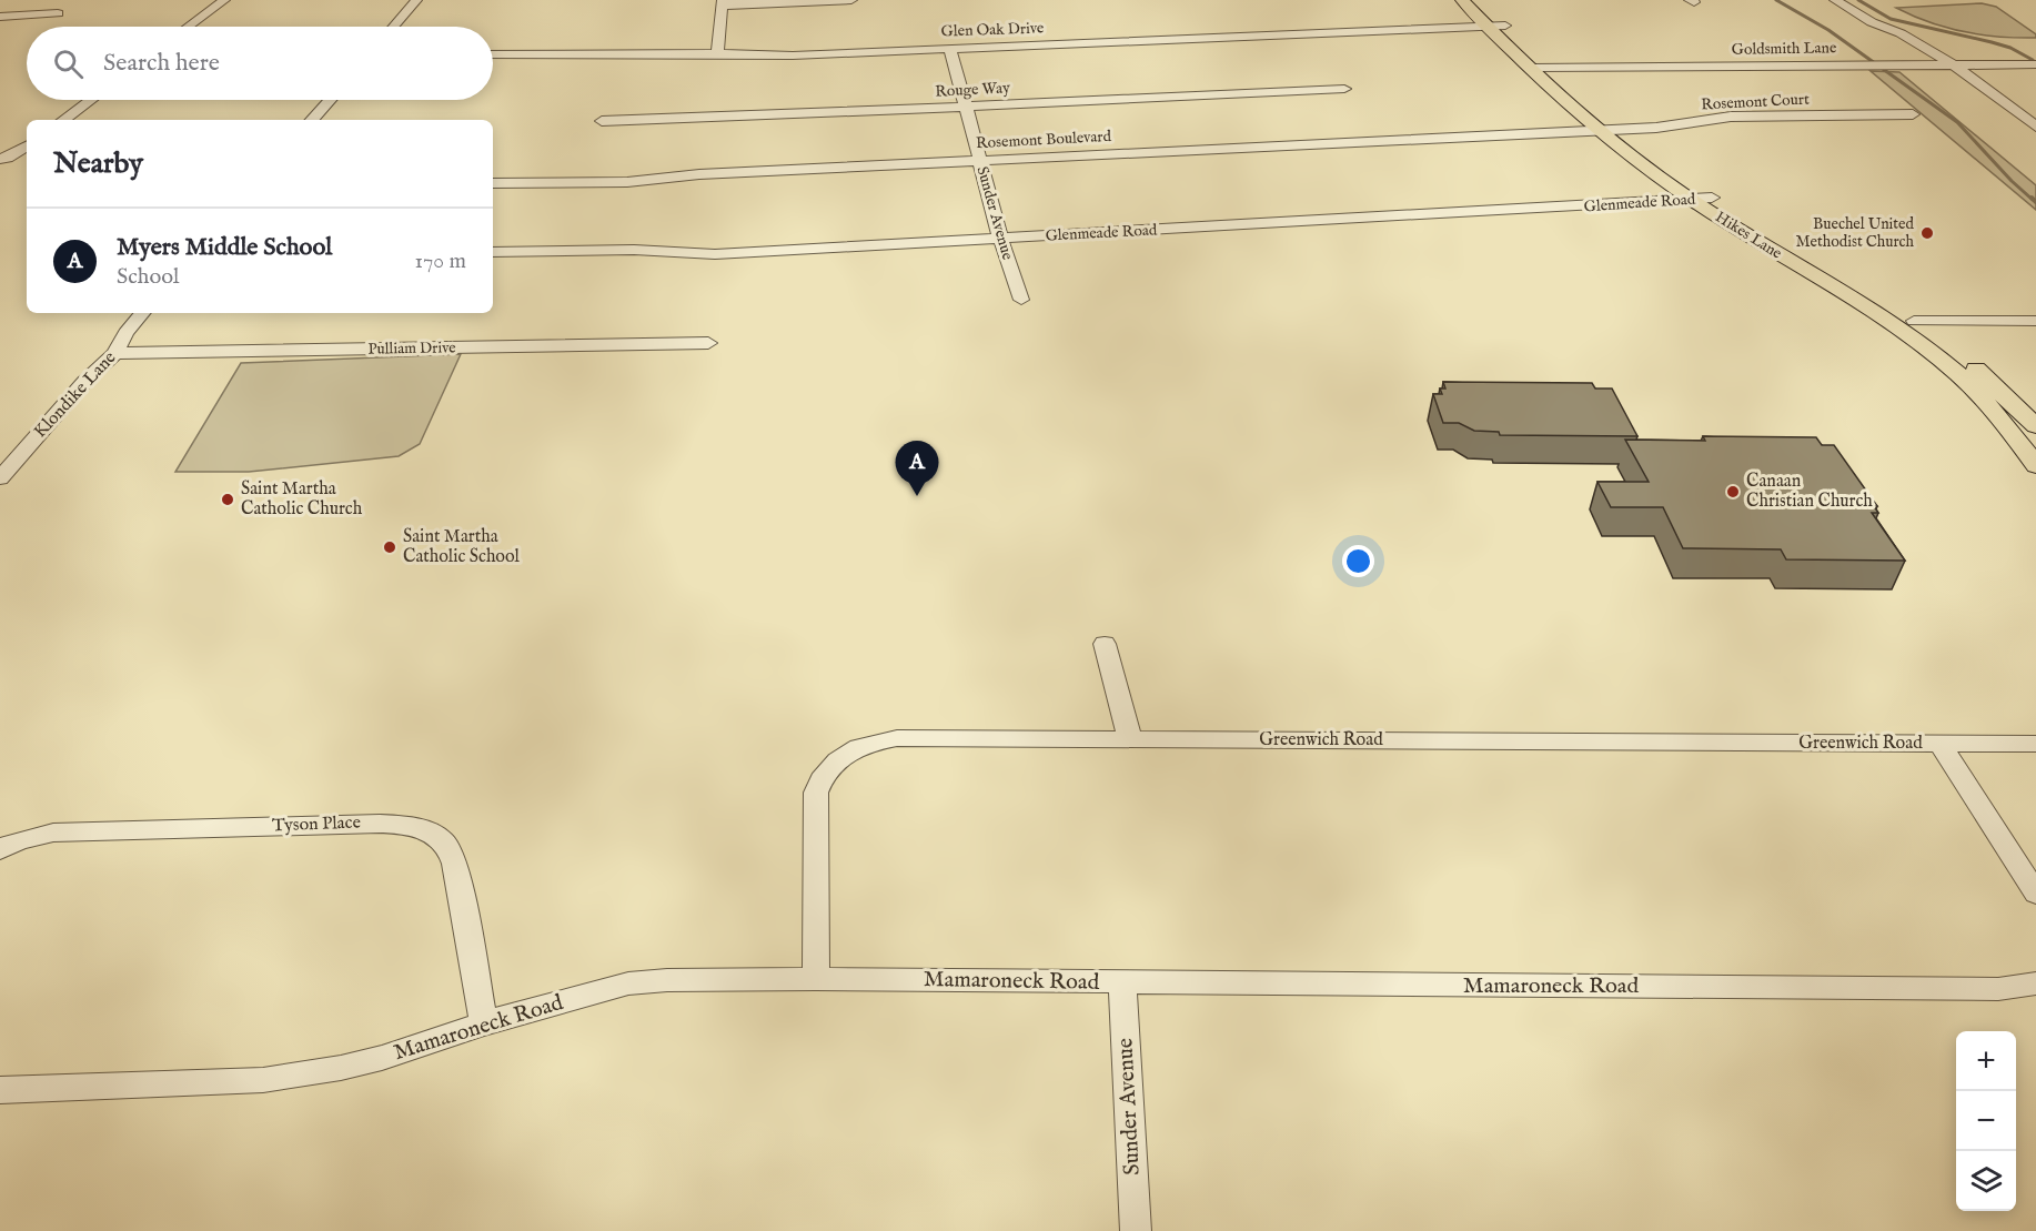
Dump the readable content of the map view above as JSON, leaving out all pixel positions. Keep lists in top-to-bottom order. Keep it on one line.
{"streets":{"main road":["Hikes Lane"],"street":["Glen Oak Drive","Goldsmith Lane","Rouge Way","Rosemont Court","Rosemont Boulevard","Glenmeade Road","Sunder Avenue","Pulliam Drive","Klondike Lane","Greenwich Road","Tyson Place","Mamaroneck Road"]},"crossings":[["Glen Oak Drive","Sunder Avenue"],["Glen Oak Drive","Hikes Lane"],["Goldsmith Lane","Hikes Lane"],["Rouge Way","Sunder Avenue"],["Rosemont Court","Rosemont Boulevard"],["Rosemont Court","Hikes Lane"],["Rosemont Boulevard","Sunder Avenue"],["Rosemont Boulevard","Hikes Lane"],["Glenmeade Road","Sunder Avenue"],["Glenmeade Road","Hikes Lane"],["Sunder Avenue","Mamaroneck Road"],["Pulliam Drive","Klondike Lane"],["Greenwich Road","Mamaroneck Road"],["Tyson Place","Mamaroneck Road"]],"places":["Buechel United Methodist Church","Canaan Christian Church","Saint Martha Catholic Church","Saint Martha Catholic School"],"page":{"search":"Search here","heading":"Nearby","list":[{"mark":"A","name":"Myers Middle School","note":"School","value":"170 m"}],"pins":"A","map_buttons":["+","−"]}}
